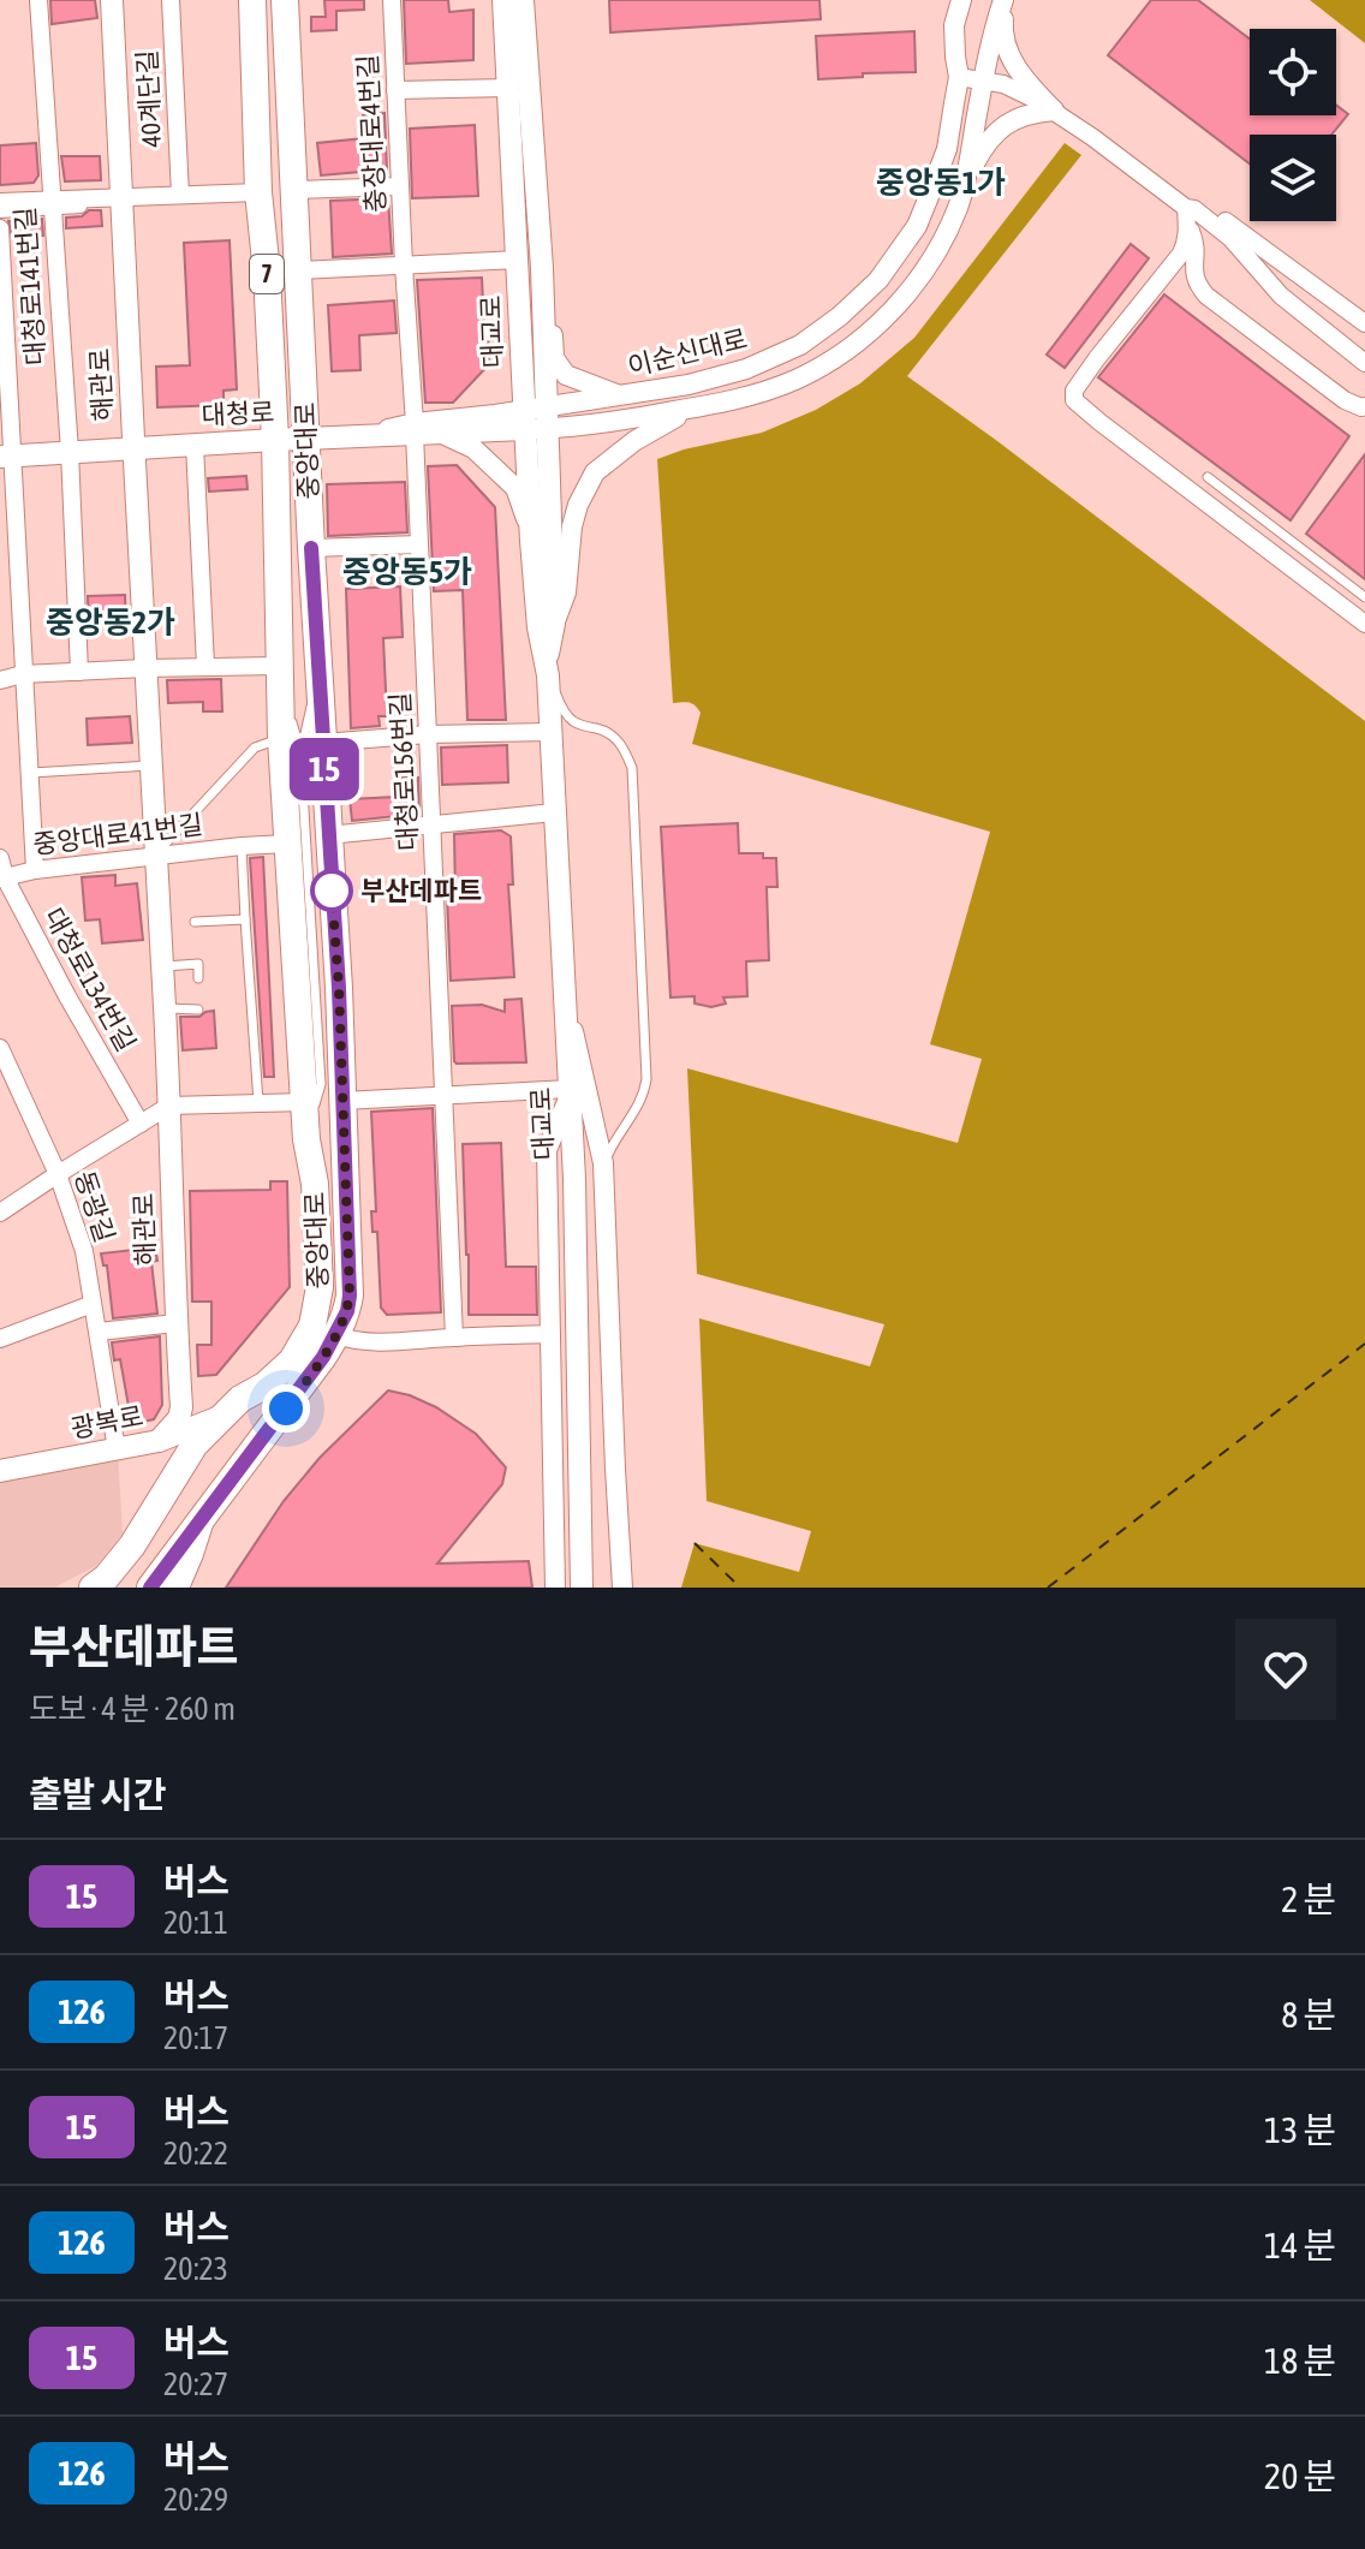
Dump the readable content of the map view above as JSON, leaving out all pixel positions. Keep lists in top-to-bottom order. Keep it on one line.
{"streets":{"main road":["7","대교로","해관로","대청로","중앙대로","광복로"],"street":["40계단길","충장대로4번길","대청로141번길","이순신대로","대청로156번길","중앙대로41번길","대청로134번길","동광길"]},"crossings":[["충장대로4번길","이순신대로"],["충장대로4번길","대청로"],["충장대로4번길","대청로156번길"],["대청로141번길","대청로"],["대교로","이순신대로"],["대교로","대청로"],["이순신대로","대청로"],["이순신대로","대청로156번길"],["해관로","대청로"],["해관로","중앙대로41번길"],["해관로","광복로"],["대청로","중앙대로"],["대청로","대청로156번길"],["중앙대로","중앙대로41번길"],["중앙대로","광복로"],["중앙대로41번길","대청로134번길"],["동광길","광복로"]],"districts":["중앙동1가","중앙동5가","중앙동2가"],"places":["부산데파트"],"lines":["bus line 15"],"page":{"on_map":"15","heading":[["부산데파트","도보 · 4 분 · 260 m"],"출발 시간"],"list":[{"mark":"15","name":"버스","note":"20:11","value":"2 분"},{"mark":"126","name":"버스","note":"20:17","value":"8 분"},{"mark":"15","name":"버스","note":"20:22","value":"13 분"},{"mark":"126","name":"버스","note":"20:23","value":"14 분"},{"mark":"15","name":"버스","note":"20:27","value":"18 분"},{"mark":"126","name":"버스","note":"20:29","value":"20 분"}]}}
